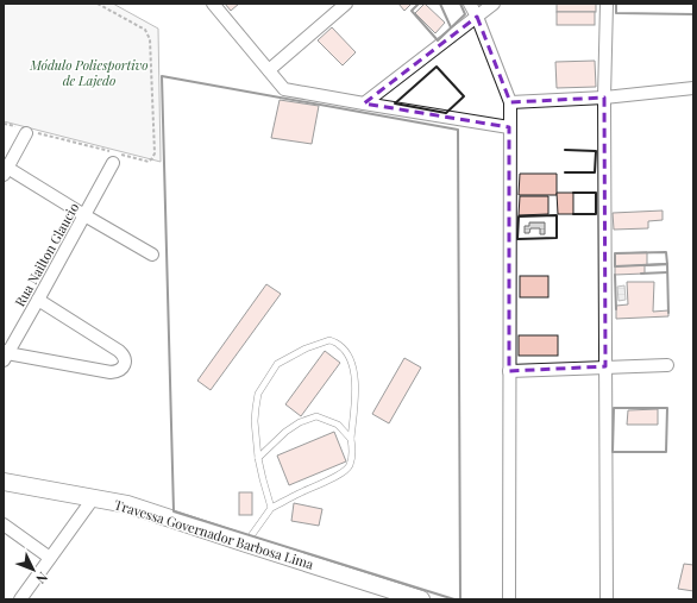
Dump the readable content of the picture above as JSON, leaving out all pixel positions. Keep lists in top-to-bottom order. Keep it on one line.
{"streets":{"street":["Rua Nailton Glaucio","Travessa Governador Barbosa Lima"]},"parks":["Módulo Poliesportivo de Lajedo"],"north":"bottom right"}
